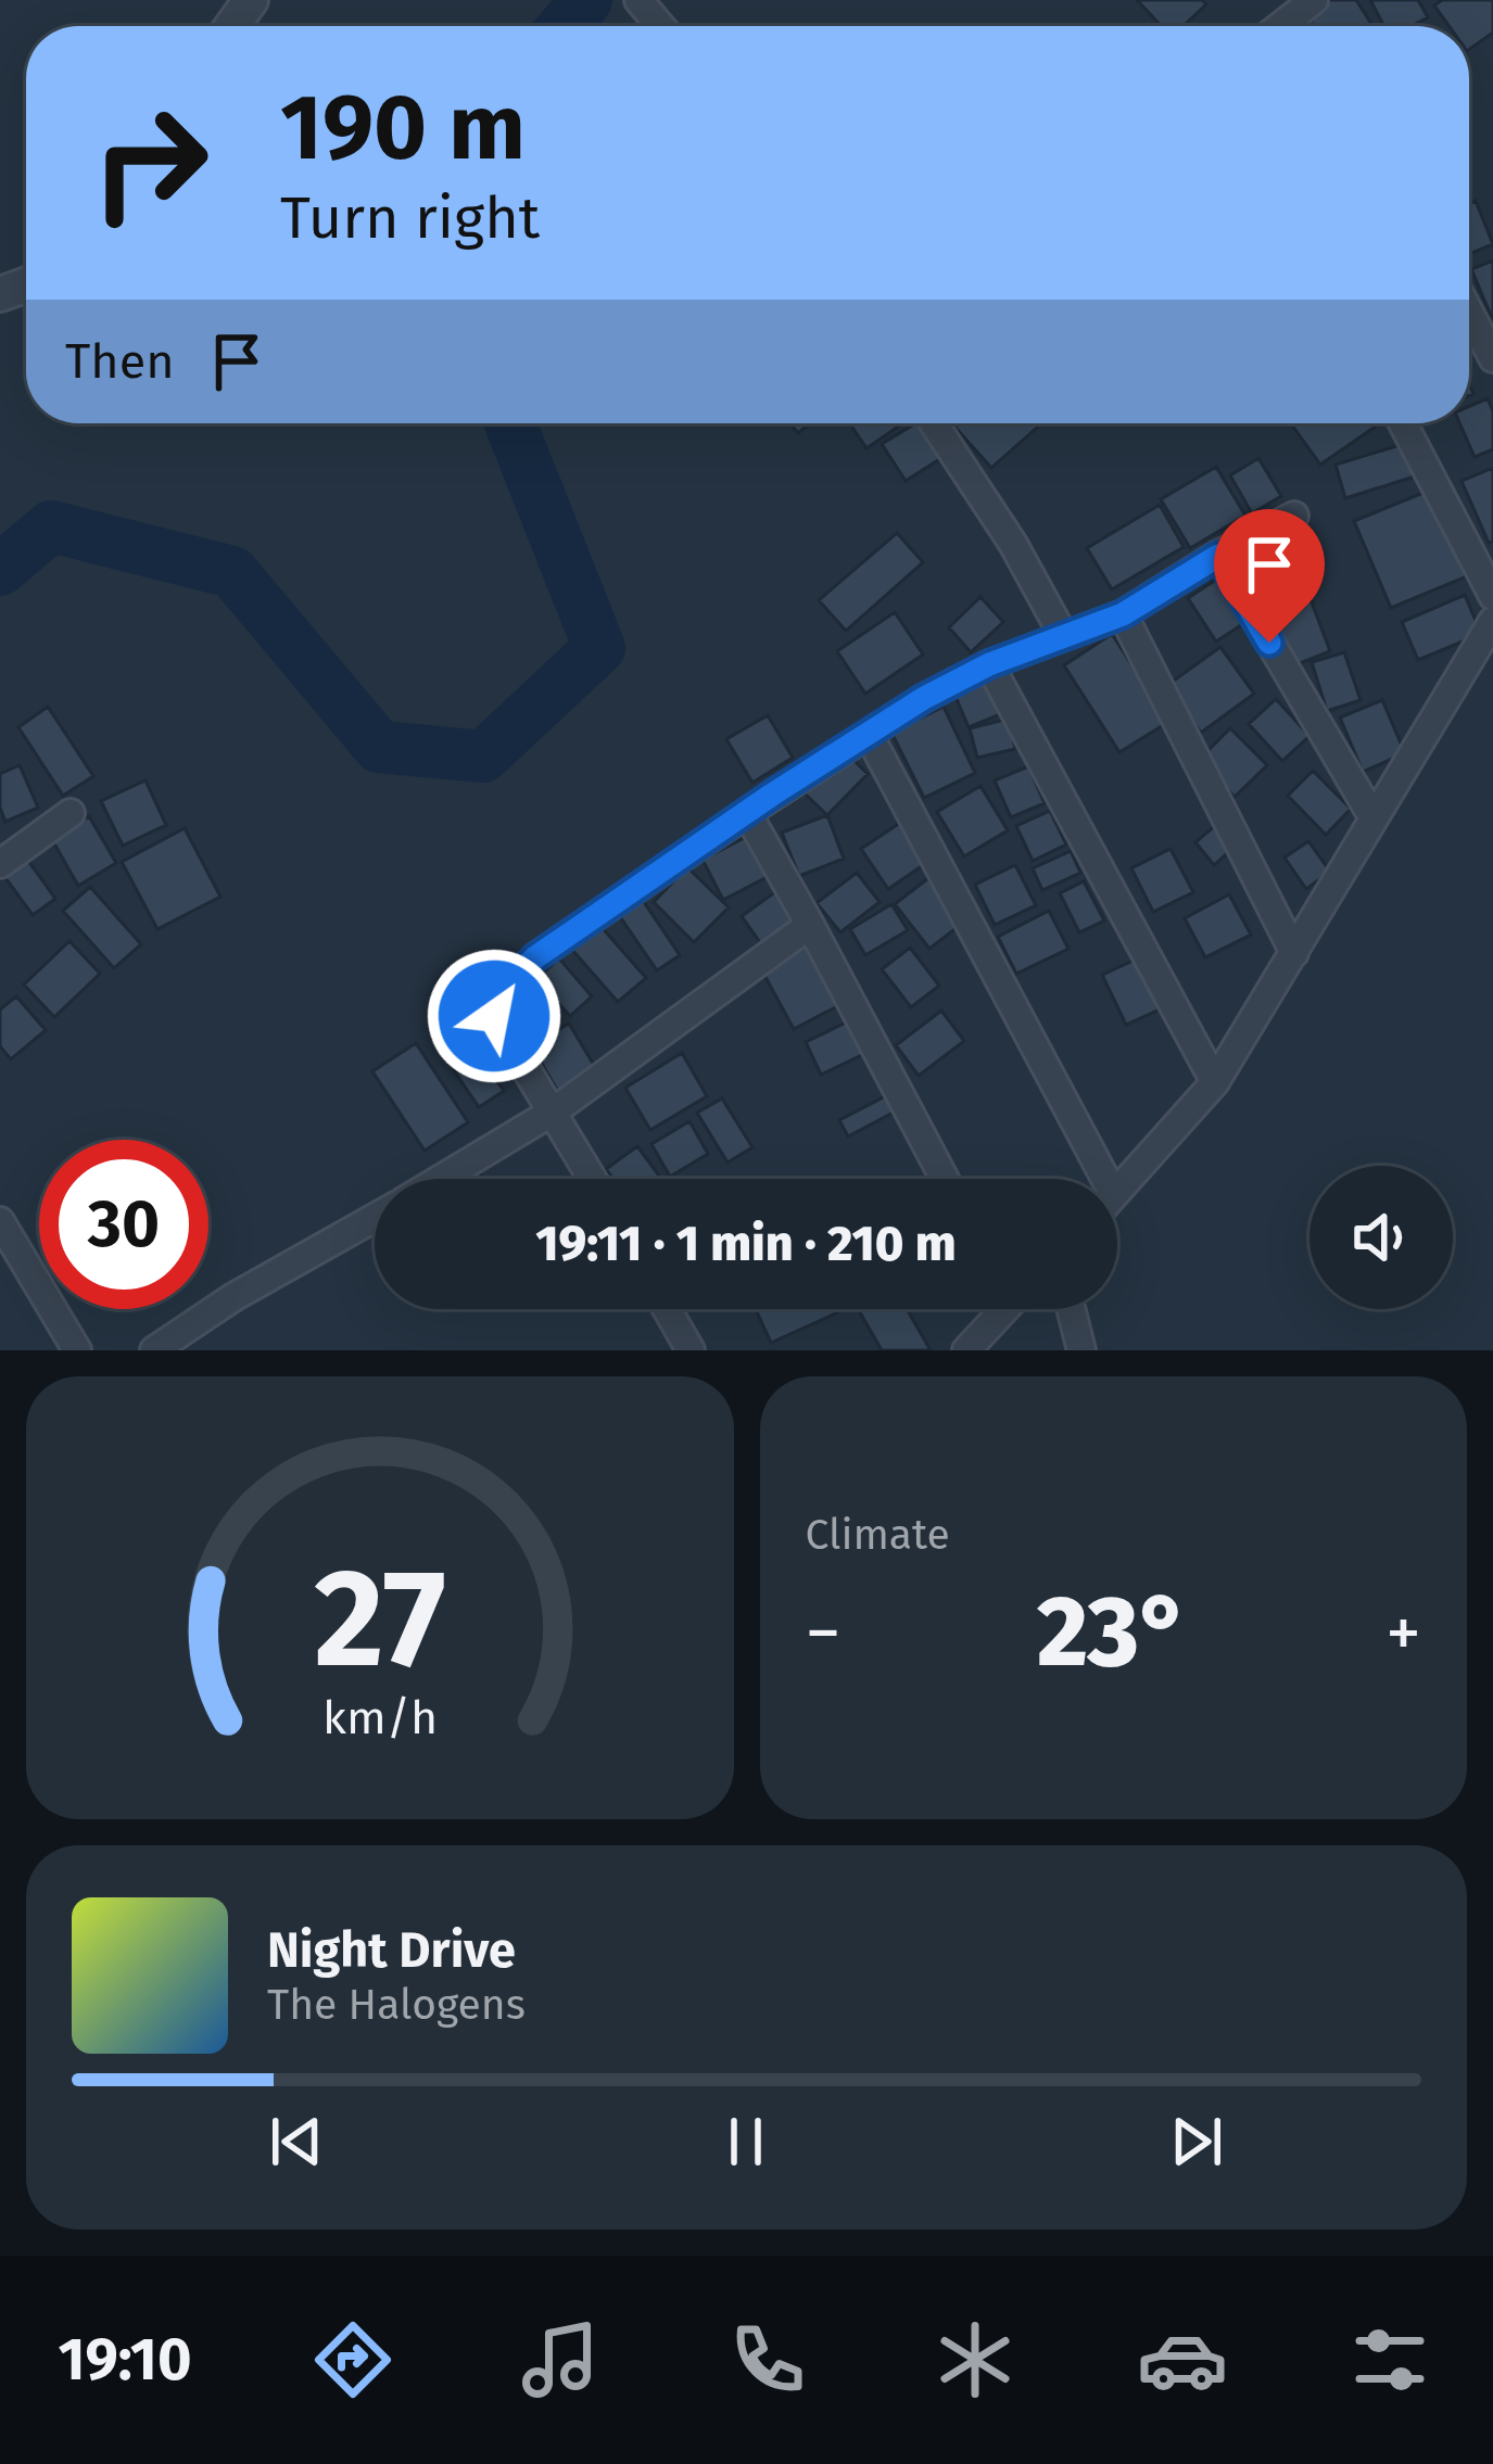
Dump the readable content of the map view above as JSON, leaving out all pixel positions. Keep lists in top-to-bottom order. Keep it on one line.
{"page":{"turn":["190 m","Turn right"],"then":"Then","limit":"30","trip":"19:11 · 1 min · 210 m","tile":"Climate","heat":["−","23°","+"],"song":["Night Drive","The Halogens"],"tabs":"19:10","gauge":["27","km/h"]}}
